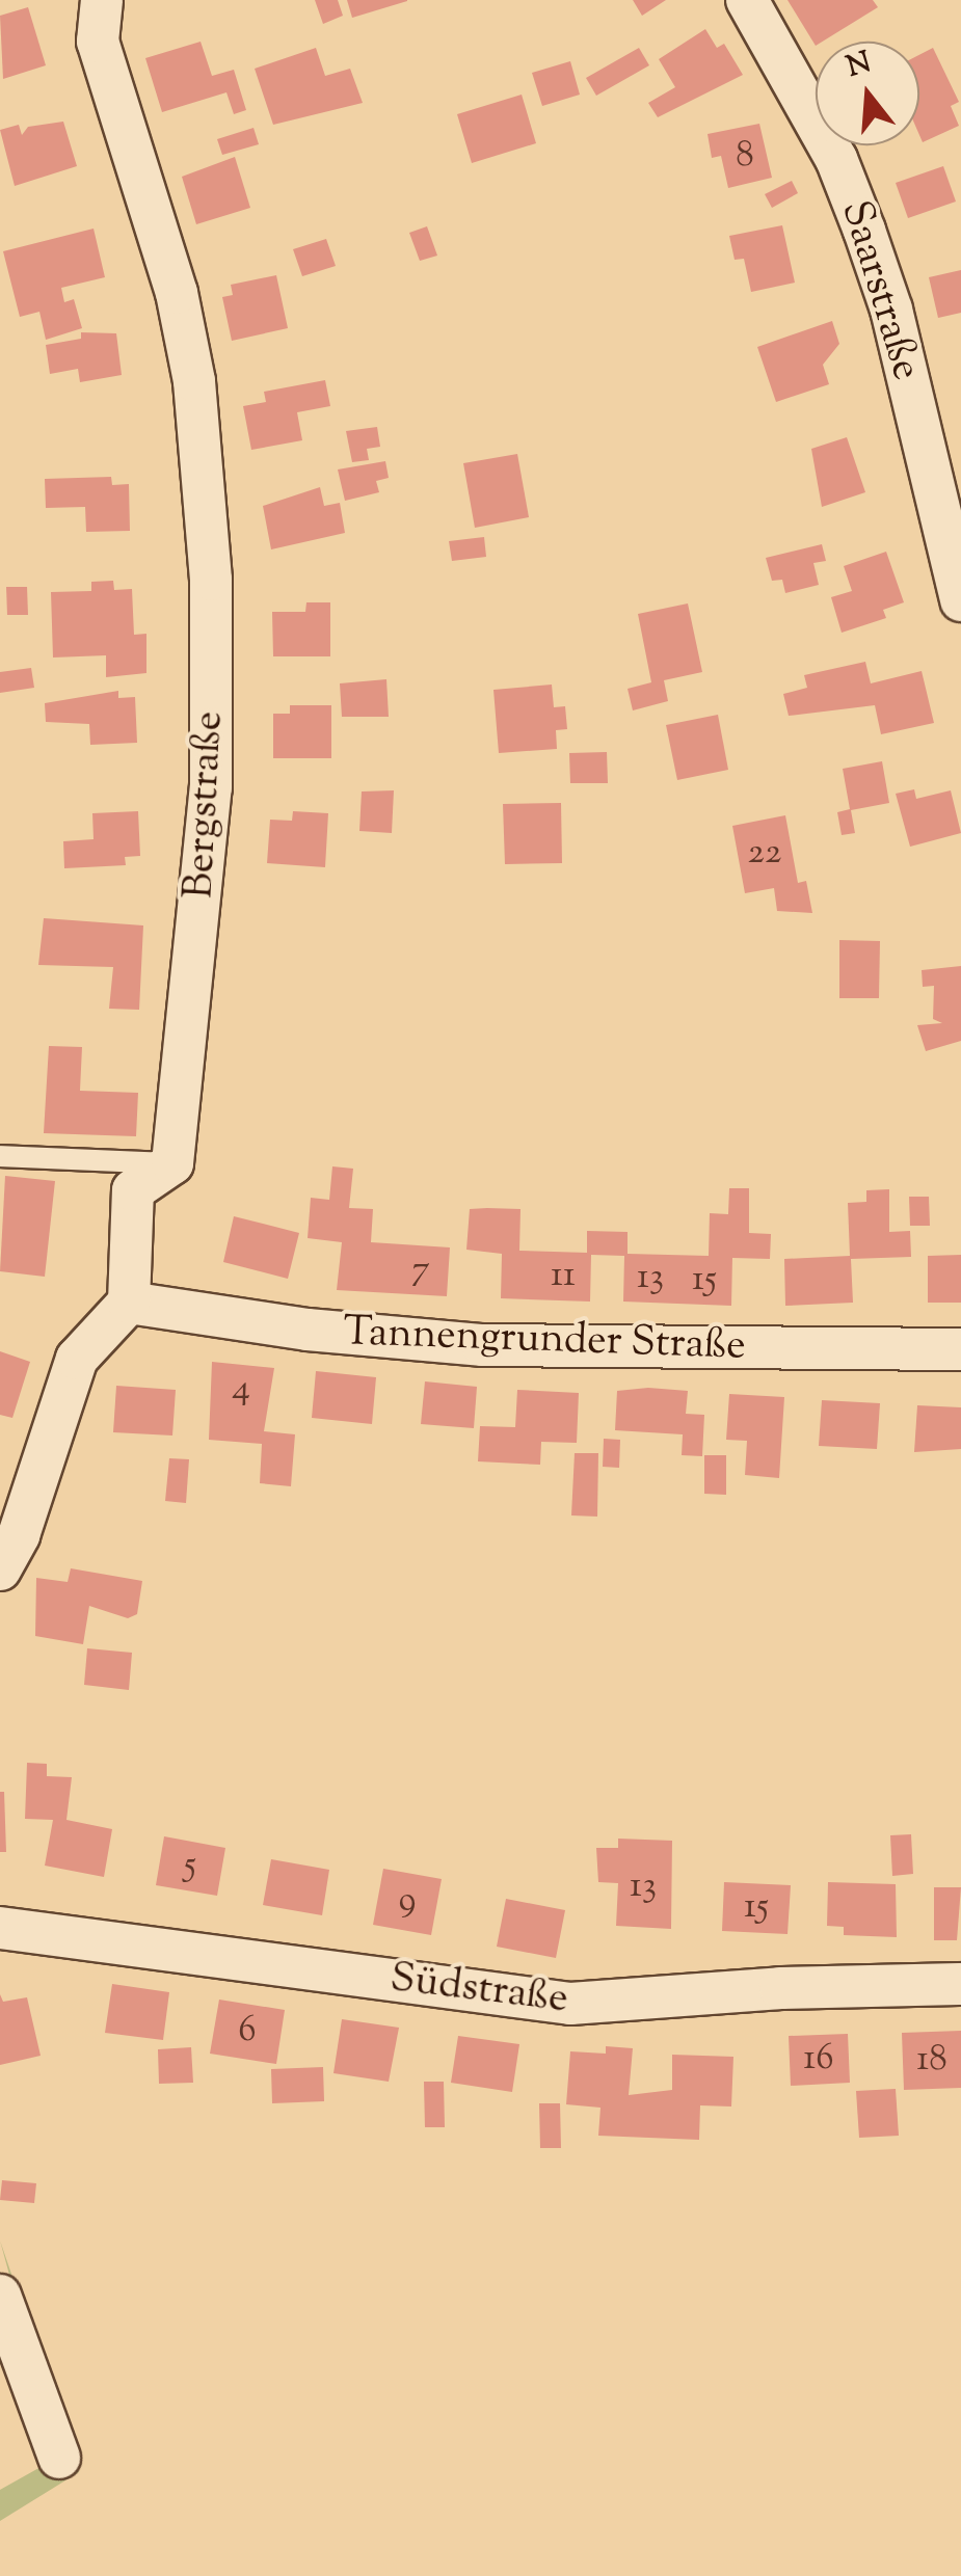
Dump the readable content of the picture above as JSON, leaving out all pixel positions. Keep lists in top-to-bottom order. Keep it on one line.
{"streets":{"street":["Saarstraße","Bergstraße","Tannengrunder Straße","Südstraße"]},"house_numbers":["8","22","7","11","13","15","4","5","13","9","15","6","16","18"],"north":"top"}
